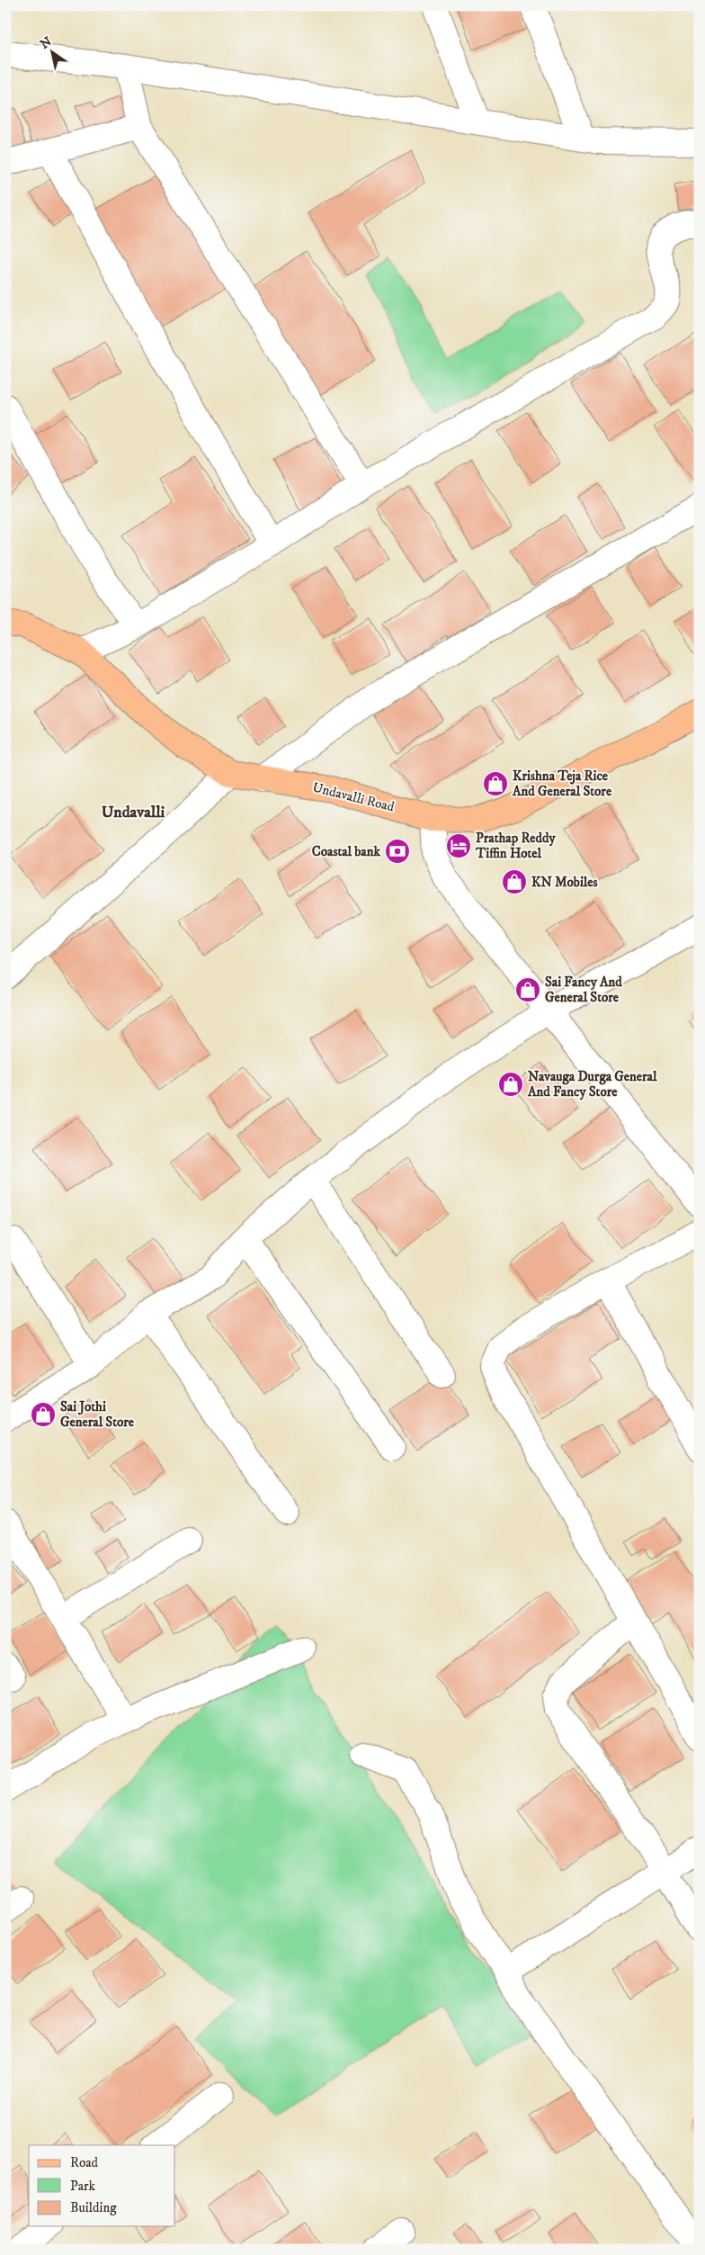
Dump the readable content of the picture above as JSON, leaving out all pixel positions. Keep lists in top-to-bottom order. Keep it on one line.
{"streets":{"main road":["Undavalli Road"]},"districts":["Undavalli"],"places":{"shop":["Krishna Teja Rice And General Store","KN Mobiles","Sai Fancy And General Store","Navauga Durga General And Fancy Store","Sai Jothi General Store"],"hotel":["Prathap Reddy Tiffin Hotel"],"bank":["Coastal bank"]},"legend":["Road","Park","Building"],"north":"top left"}
